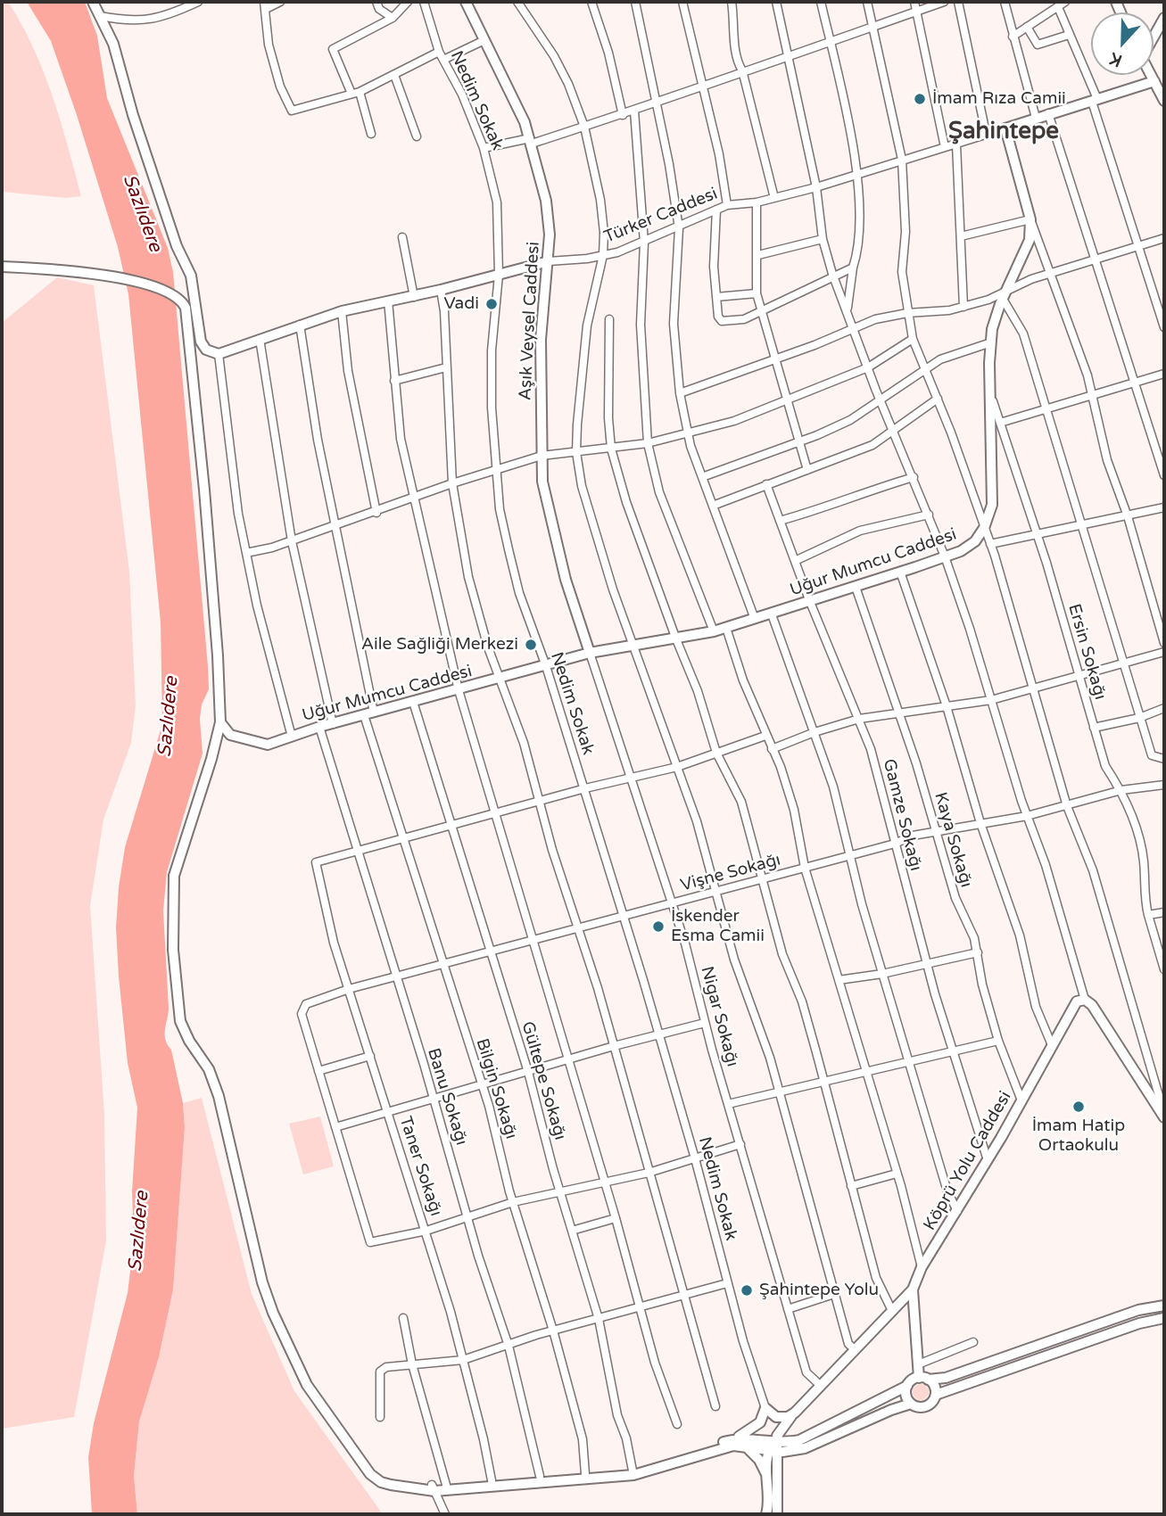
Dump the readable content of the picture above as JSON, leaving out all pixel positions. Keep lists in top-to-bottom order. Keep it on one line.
{"streets":{"street":["Nedim Sokak","Türker Caddesi","Aşık Veysel Caddesi","Uğur Mumcu Caddesi","Ersin Sokağı","Gamze Sokağı","Kaya Sokağı","Vişne Sokağı","Nigar Sokağı","Gültepe Sokağı","Bilgin Sokağı","Banu Sokağı","Köprü Yolu Caddesi","Taner Sokağı"]},"crossings":[["Nedim Sokak","Türker Caddesi"],["Nedim Sokak","Uğur Mumcu Caddesi"],["Nedim Sokak","Vişne Sokağı"],["Türker Caddesi","Aşık Veysel Caddesi"],["Türker Caddesi","Uğur Mumcu Caddesi"],["Türker Caddesi","Bilgin Sokağı"],["Aşık Veysel Caddesi","Uğur Mumcu Caddesi"],["Aşık Veysel Caddesi","Nigar Sokağı"],["Uğur Mumcu Caddesi","Ersin Sokağı"],["Uğur Mumcu Caddesi","Gamze Sokağı"],["Uğur Mumcu Caddesi","Kaya Sokağı"],["Uğur Mumcu Caddesi","Nigar Sokağı"],["Uğur Mumcu Caddesi","Gültepe Sokağı"],["Uğur Mumcu Caddesi","Bilgin Sokağı"],["Uğur Mumcu Caddesi","Banu Sokağı"],["Ersin Sokağı","Vişne Sokağı"],["Gamze Sokağı","Vişne Sokağı"],["Gamze Sokağı","Köprü Yolu Caddesi"],["Kaya Sokağı","Vişne Sokağı"],["Kaya Sokağı","Köprü Yolu Caddesi"],["Vişne Sokağı","Nigar Sokağı"],["Vişne Sokağı","Gültepe Sokağı"],["Vişne Sokağı","Bilgin Sokağı"],["Vişne Sokağı","Banu Sokağı"],["Vişne Sokağı","Taner Sokağı"],["Nigar Sokağı","Köprü Yolu Caddesi"],["Banu Sokağı","Taner Sokağı"]],"districts":["Şahintepe"],"water":["Sazlıdere"],"places":["İmam Rıza Camii","Vadi","Aile Sağliği Merkezi","İskender Esma Camii","İmam Hatip Ortaokulu","Şahintepe Yolu"],"north":"bottom"}
